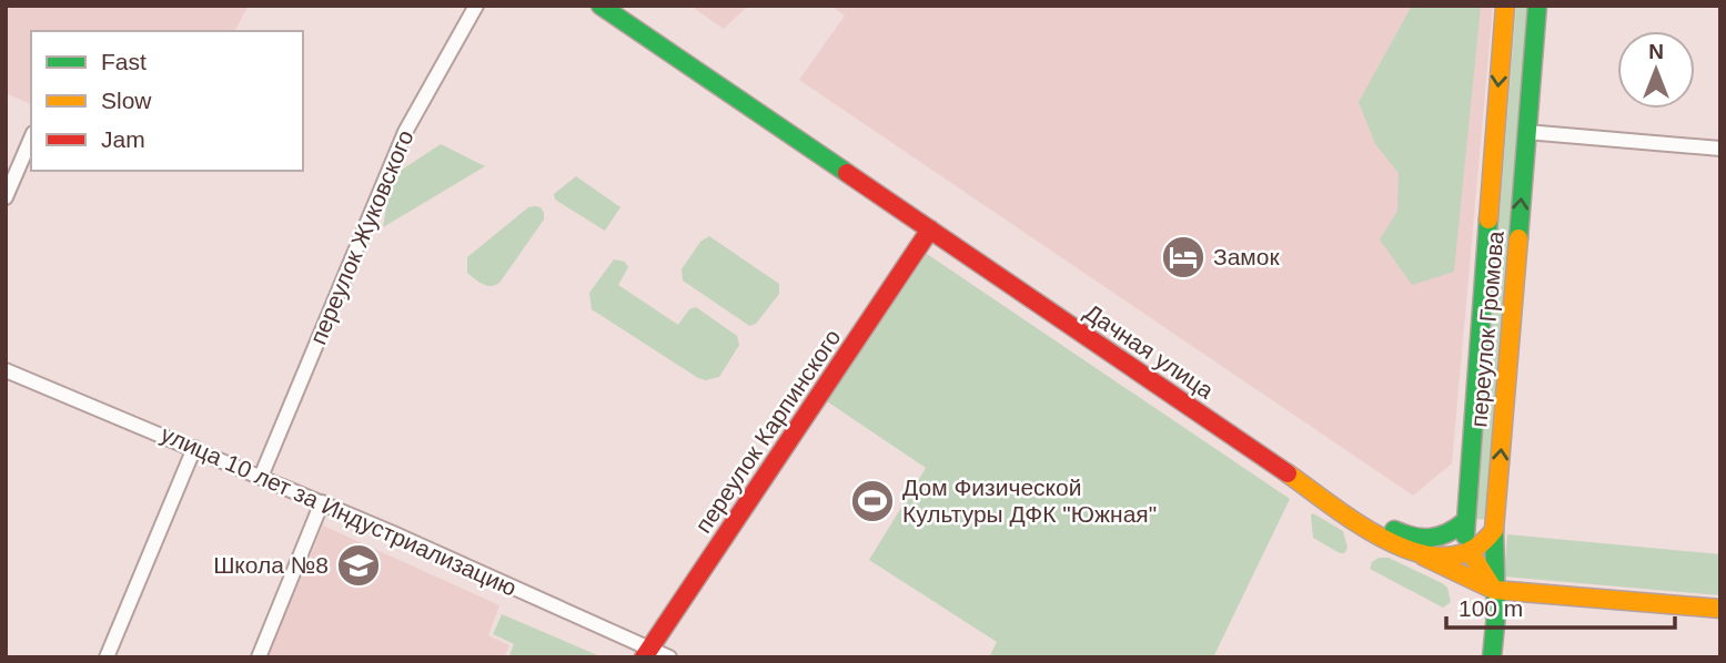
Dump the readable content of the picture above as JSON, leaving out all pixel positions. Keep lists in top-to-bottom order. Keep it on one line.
{"streets":{"main road":["переулок Громова","Дачная улица","переулок Карпинского"],"street":["переулок Жуковского","улица 10 лет за Индустриализацию"]},"crossings":[["переулок Жуковского","улица 10 лет за Индустриализацию"],["переулок Громова","Дачная улица"],["Дачная улица","переулок Карпинского"],["переулок Карпинского","улица 10 лет за Индустриализацию"]],"places":{"hotel":["Замок"],"sports":["Дом Физической Культуры ДФК \"Южная\""],"school or university":["Школа №8"]},"legend":["Fast","Slow","Jam"],"scale_bar":"100 m","north":"top"}
